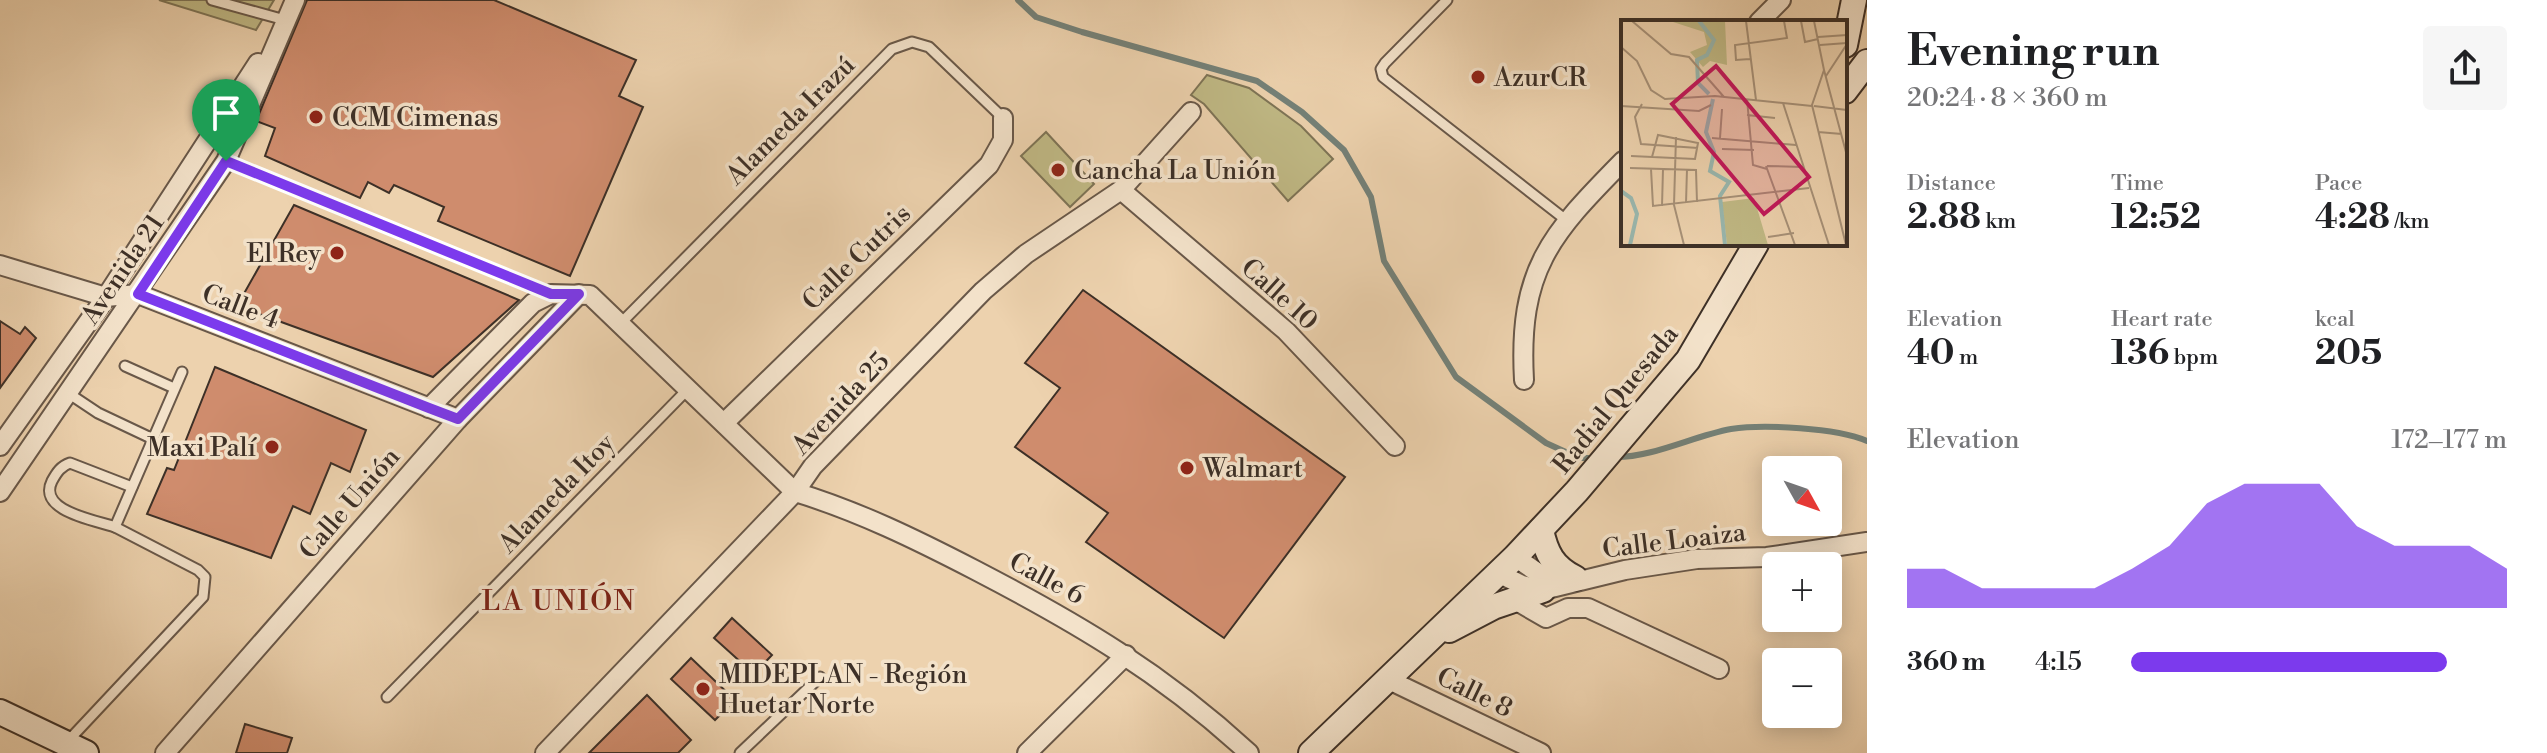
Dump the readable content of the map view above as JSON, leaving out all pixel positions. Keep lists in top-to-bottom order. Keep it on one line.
{"streets":{"main road":["Radial Quesada","Calle Loaiza"],"street":["Calle Cutris","Avenida 21","Calle 10","Calle 4","Avenida 25","Calle Unión","Calle 6","Calle 8"],"lane":["Alameda Irazú","Alameda Itoy"]},"crossings":[["Alameda Irazú","Calle Cutris"],["Avenida 21","Calle 4"],["Calle 10","Avenida 25"],["Calle 4","Calle Unión"],["Radial Quesada","Calle Loaiza"],["Avenida 25","Calle 6"]],"districts":["LA UNIÓN"],"places":["AzurCR","CCM Cimenas","Cancha La Unión","El Rey","Maxi Palí","Walmart","MIDEPLAN - Región Huetar Norte"],"north":"bottom right","page":{"heading":["Evening run","20:24 · 8 × 360 m"],"stats":[["Distance","2.88 km"],["Time","12:52"],["Pace","4:28 /km"],["Elevation","40 m"],["Heart rate","136 bpm"],["kcal","205"]],"chart":["Elevation","172–177 m"],"map_buttons":["+","−"],"list":[{"name":"360 m","note":"4:15"}]}}
